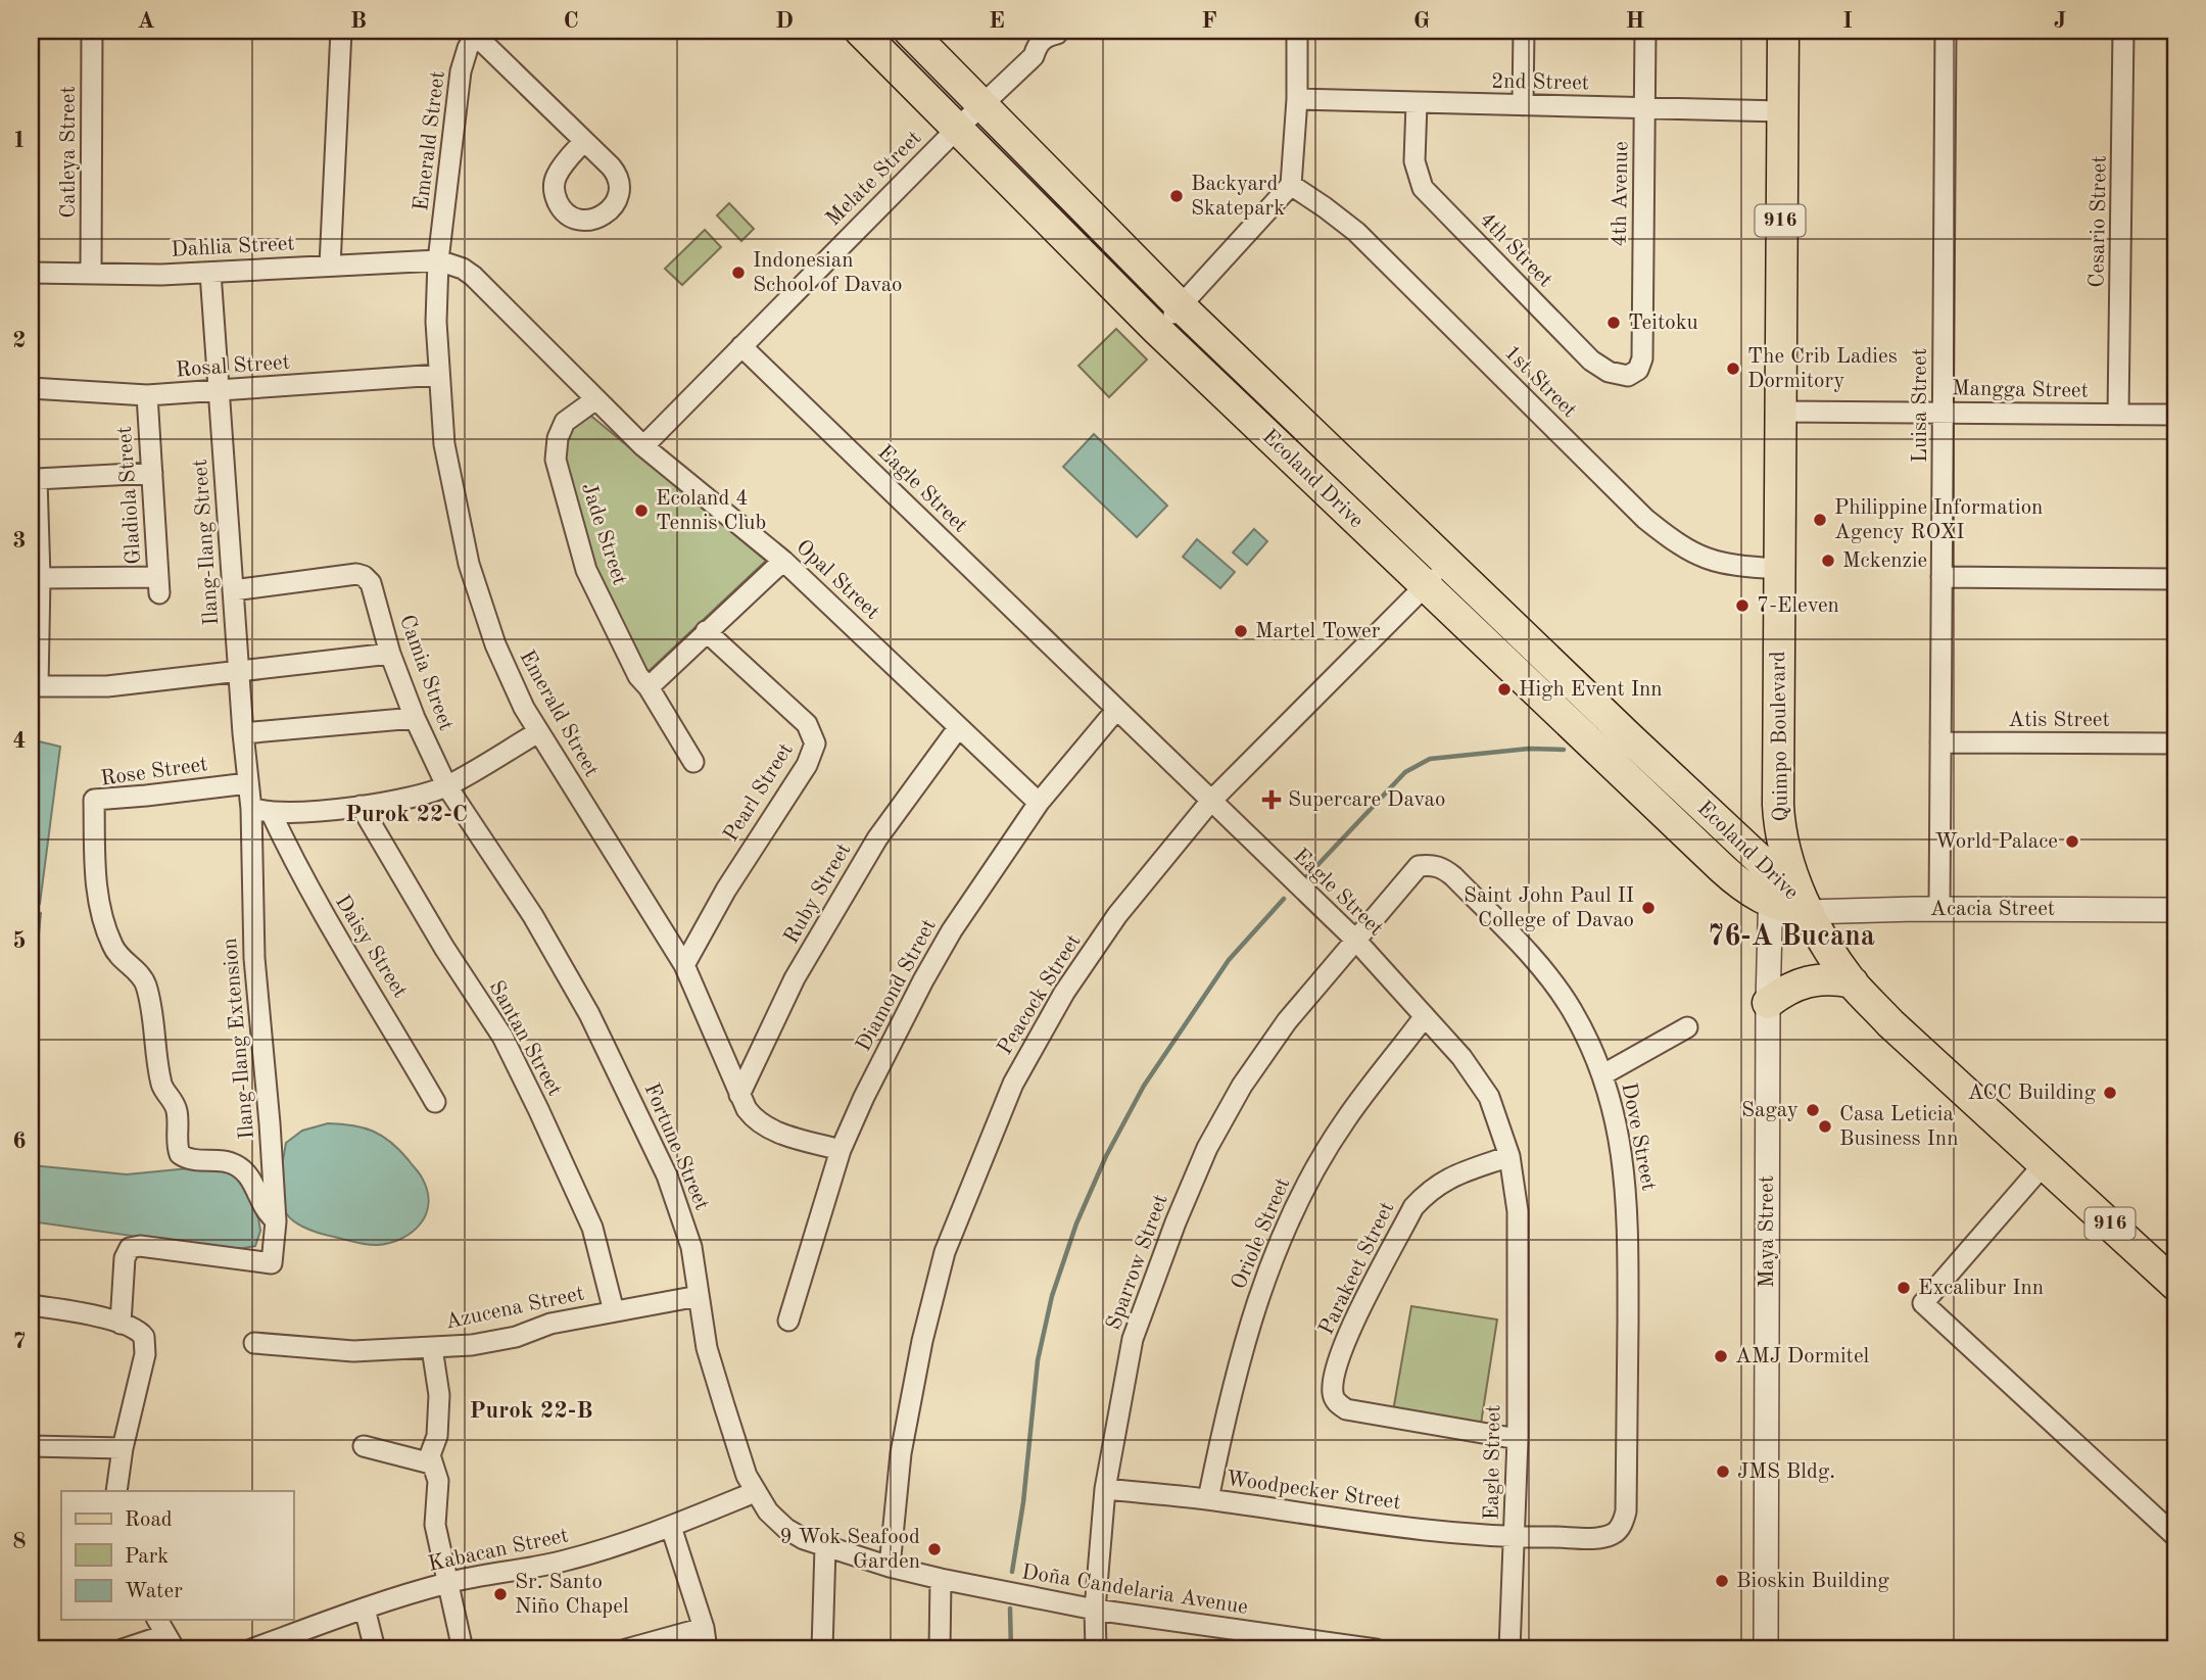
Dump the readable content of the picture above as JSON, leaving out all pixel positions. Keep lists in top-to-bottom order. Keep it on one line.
{"streets":{"main road":["916","Ecoland Drive","Quimpo Boulevard"],"street":["2nd Street","Emerald Street","Catleya Street","Melate Street","4th Avenue","Cesario Street","Dahlia Street","4th Street","Rosal Street","1st Street","Mangga Street","Luisa Street","Eagle Street","Gladiola Street","Jade Street","Ilang-Ilang Street","Opal Street","Camia Street","Atis Street","Rose Street","Pearl Street","Ruby Street","Acacia Street","Daisy Street","Diamond Street","Peacock Street","Ilang-Ilang Extension","Santan Street","Dove Street","Fortune Street","Maya Street","Oriole Street","Sparrow Street","Parakeet Street","Azucena Street","Woodpecker Street","Kabacan Street","Doña Candelaria Avenue"]},"crossings":[["2nd Street","4th Avenue"],["2nd Street","4th Street"],["2nd Street","Quimpo Boulevard"],["Emerald Street","Dahlia Street"],["Emerald Street","Rosal Street"],["Emerald Street","Opal Street"],["Emerald Street","Pearl Street"],["Emerald Street","Ruby Street"],["Emerald Street","Diamond Street"],["Catleya Street","Dahlia Street"],["Melate Street","Ecoland Drive"],["Melate Street","Eagle Street"],["Melate Street","Opal Street"],["4th Avenue","4th Street"],["Cesario Street","Mangga Street"],["Dahlia Street","Ilang-Ilang Street"],["Dahlia Street","Opal Street"],["Rosal Street","Gladiola Street"],["Rosal Street","Ilang-Ilang Street"],["1st Street","Quimpo Boulevard"],["Mangga Street","Luisa Street"],["Mangga Street","Quimpo Boulevard"],["Luisa Street","Atis Street"],["Luisa Street","Acacia Street"],["Ecoland Drive","Quimpo Boulevard"],["Ecoland Drive","Acacia Street"],["Ecoland Drive","Peacock Street"],["Ecoland Drive","Maya Street"],["Eagle Street","Diamond Street"],["Eagle Street","Peacock Street"],["Eagle Street","Dove Street"],["Eagle Street","Oriole Street"],["Eagle Street","Sparrow Street"],["Eagle Street","Parakeet Street"],["Eagle Street","Woodpecker Street"],["Jade Street","Opal Street"],["Ilang-Ilang Street","Camia Street"],["Ilang-Ilang Street","Rose Street"],["Ilang-Ilang Street","Daisy Street"],["Ilang-Ilang Street","Ilang-Ilang Extension"],["Opal Street","Ruby Street"],["Opal Street","Diamond Street"],["Camia Street","Fortune Street"],["Quimpo Boulevard","Acacia Street"],["Quimpo Boulevard","Maya Street"],["Rose Street","Ilang-Ilang Extension"],["Daisy Street","Ilang-Ilang Extension"],["Peacock Street","Fortune Street"],["Peacock Street","Doña Candelaria Avenue"],["Santan Street","Azucena Street"],["Dove Street","Sparrow Street"],["Dove Street","Woodpecker Street"],["Fortune Street","Azucena Street"],["Fortune Street","Kabacan Street"],["Fortune Street","Doña Candelaria Avenue"],["Oriole Street","Woodpecker Street"],["Sparrow Street","Woodpecker Street"],["Sparrow Street","Doña Candelaria Avenue"]],"districts":["Purok 22-C","76-A Bucana","Purok 22-B"],"places":{"other":["Backyard Skatepark","Indonesian School of Davao","Teitoku","The Crib Ladies Dormitory","Ecoland 4 Tennis Club","Philippine Information Agency ROXI","Mckenzie","7-Eleven","Martel Tower","High Event Inn","World Palace","Saint John Paul II College of Davao","ACC Building","Sagay","Casa Leticia Business Inn","Excalibur Inn","AMJ Dormitel","JMS Bldg.","9 Wok Seafood Garden","Bioskin Building","Sr. Santo Niño Chapel"],"health":["Supercare Davao"]},"legend":["Road","Park","Water"],"grid":{"columns":["A","B","C","D","E","F","G","H","I","J"],"rows":["1","2","3","4","5","6","7","8"]}}
